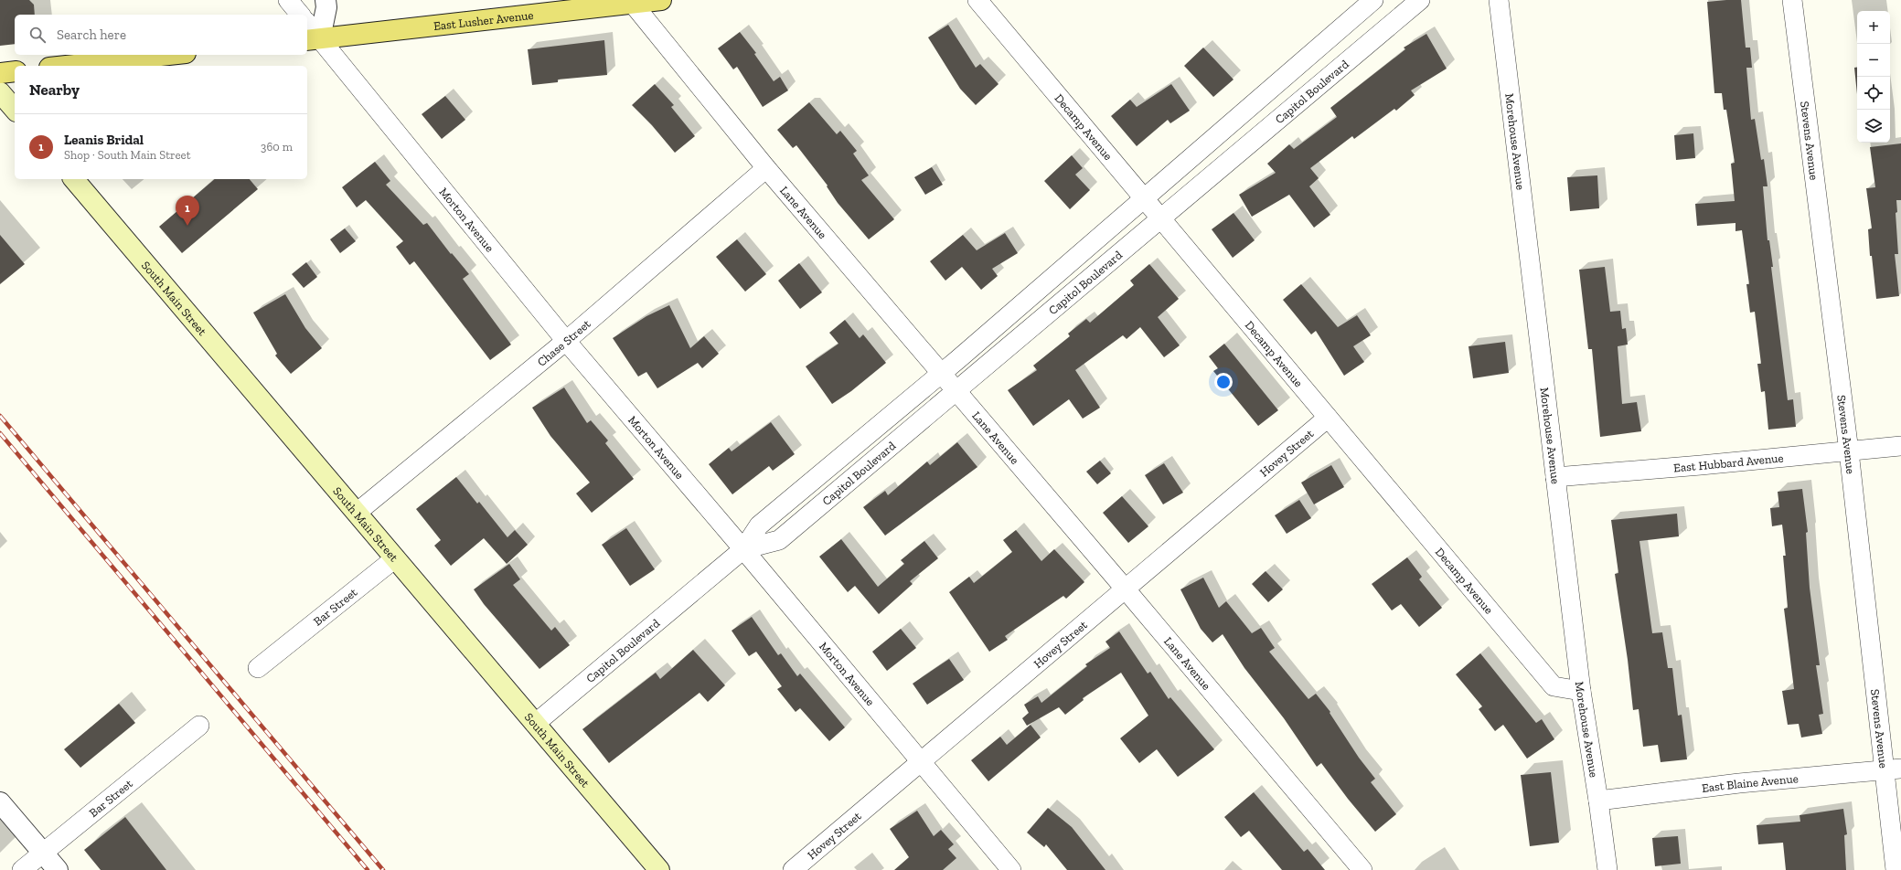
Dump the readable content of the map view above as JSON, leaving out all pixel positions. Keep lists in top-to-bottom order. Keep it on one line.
{"streets":{"main road":["East Lusher Avenue","South Main Street"],"street":["Capitol Boulevard","Decamp Avenue","Stevens Avenue","Morehouse Avenue","Lane Avenue","Morton Avenue","Chase Street","Hovey Street","East Hubbard Avenue","Bar Street","East Blaine Avenue"]},"crossings":[["East Lusher Avenue","Lane Avenue"],["East Lusher Avenue","Morton Avenue"],["Capitol Boulevard","Decamp Avenue"],["Capitol Boulevard","Lane Avenue"],["Capitol Boulevard","Morton Avenue"],["Capitol Boulevard","South Main Street"],["Decamp Avenue","Morehouse Avenue"],["Decamp Avenue","Hovey Street"],["Stevens Avenue","East Hubbard Avenue"],["Stevens Avenue","East Blaine Avenue"],["Morehouse Avenue","East Hubbard Avenue"],["Morehouse Avenue","East Blaine Avenue"],["Lane Avenue","Chase Street"],["Lane Avenue","Hovey Street"],["Morton Avenue","Chase Street"],["Morton Avenue","Hovey Street"],["South Main Street","Chase Street"],["South Main Street","Bar Street"]],"page":{"map_buttons":["+","−"],"search":"Search here","heading":"Nearby","list":[{"mark":"1","name":"Leanis Bridal","note":"Shop · South Main Street","value":"360 m"}],"pins":"1"}}
